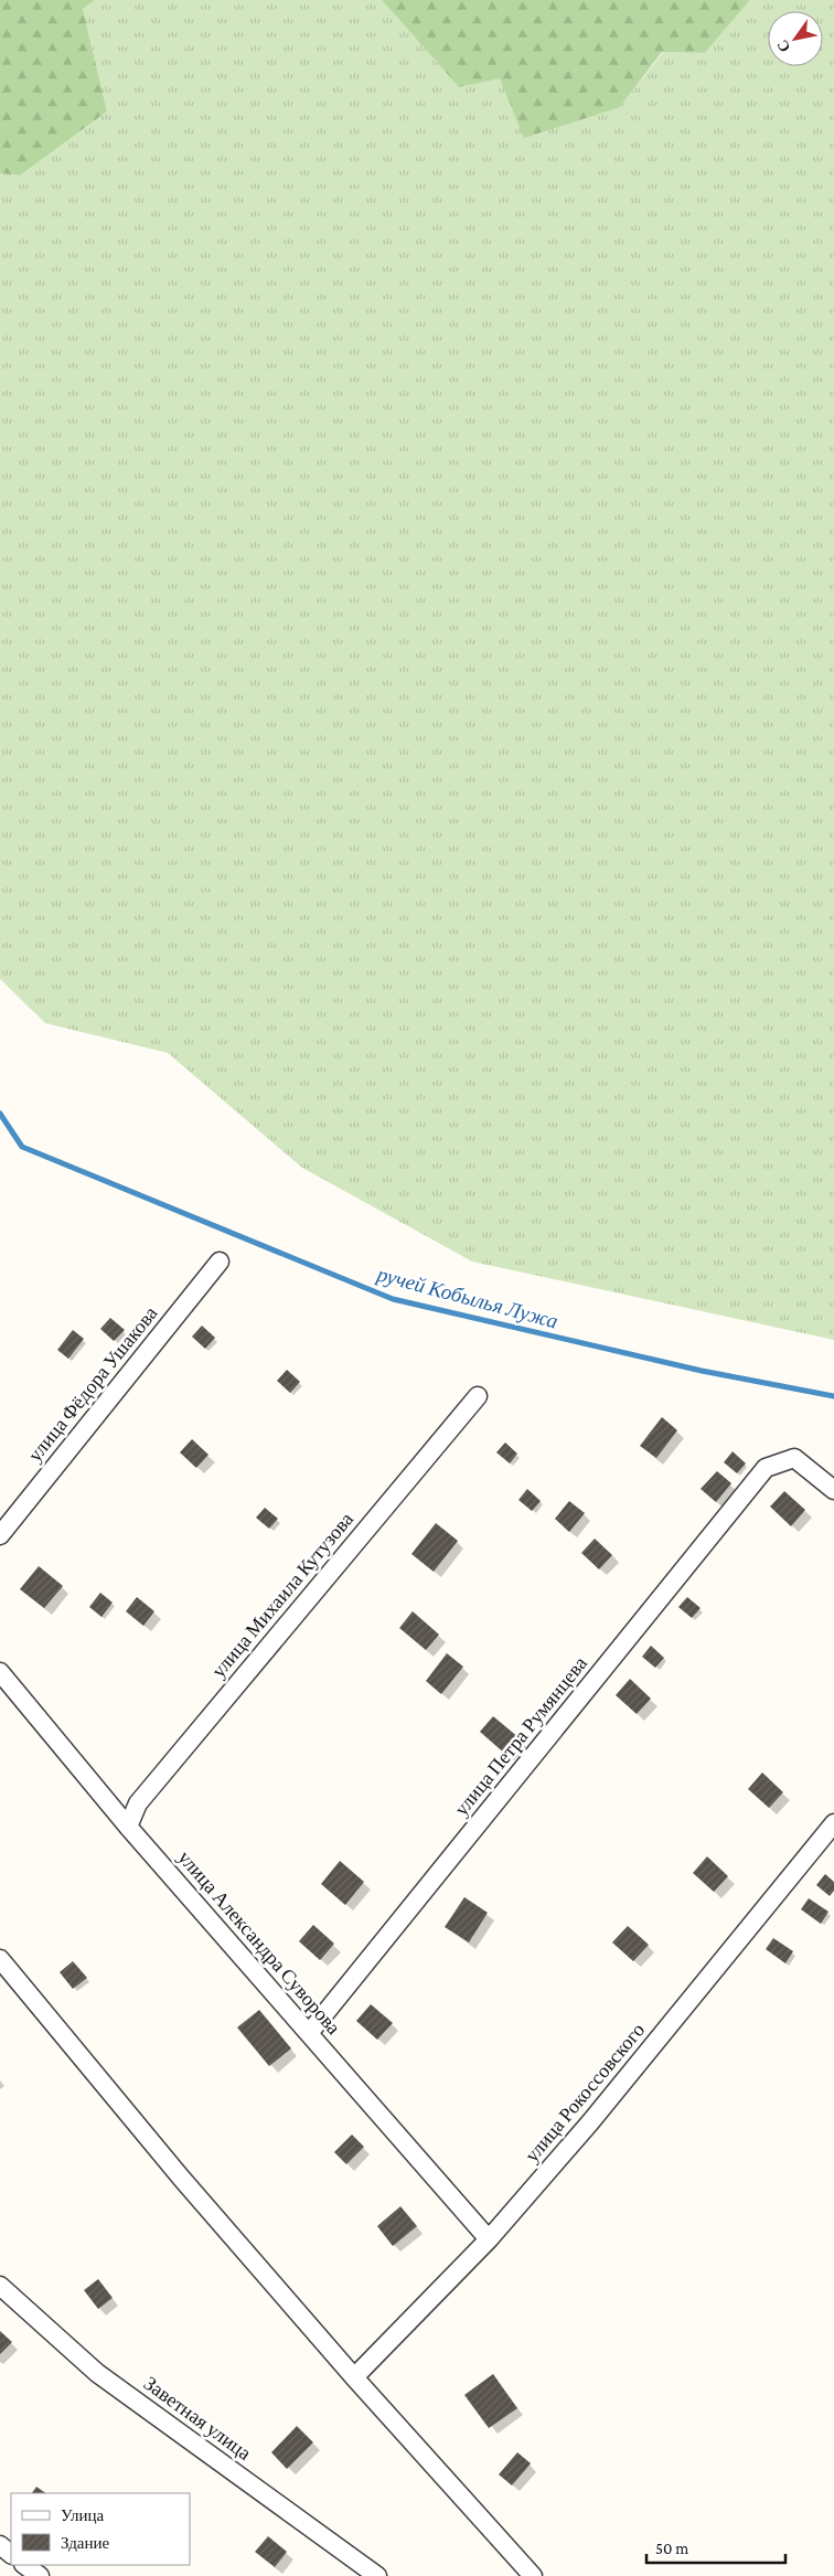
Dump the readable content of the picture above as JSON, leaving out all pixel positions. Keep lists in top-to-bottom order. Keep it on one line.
{"streets":{"street":["улица Фёдора Ушакова","улица Михаила Кутузова","улица Петра Румянцева","улица Александра Суворова","улица Рокоссовского","Заветная улица"]},"crossings":[["улица Михаила Кутузова","улица Александра Суворова"],["улица Петра Румянцева","улица Александра Суворова"],["улица Александра Суворова","улица Рокоссовского"]],"water":["ручей Кобылья Лужа"],"legend":["Улица","Здание"],"scale_bar":"50 m","north":"bottom left"}
